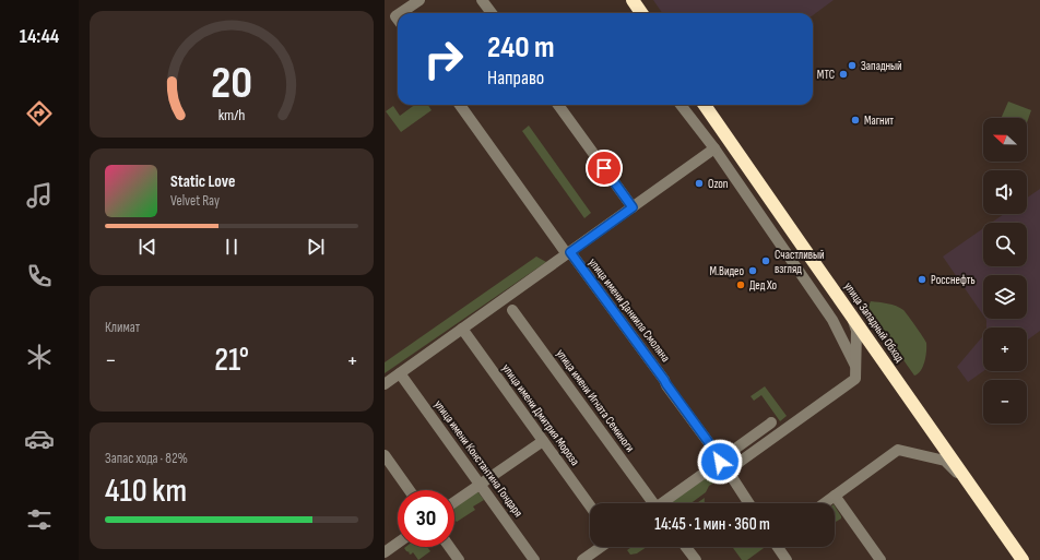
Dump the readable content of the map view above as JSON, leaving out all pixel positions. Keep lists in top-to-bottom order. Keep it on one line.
{"streets":{"highway":["улица Западный Обход"],"street":["улица имени Даниила Смоляна","улица имени Игната Семиноги","улица имени Дмитрия Мороза","улица имени Константина Гондаря"]},"places":["Западный","МТС","Магнит","Ozon","Счастливый взгляд","М.Видео","Росснефть","Дед Хо"],"north":"left","page":{"tabs":"14:44","turn":["240 m","Направо"],"map_buttons":["+","−"],"song":["Static Love","Velvet Ray"],"tile":["Климат",["Запас хода · 82%","410 km"]],"heat":["−","21°","+"],"limit":"30","trip":"14:45 · 1 мин · 360 m","gauge":["20","km/h"]}}
